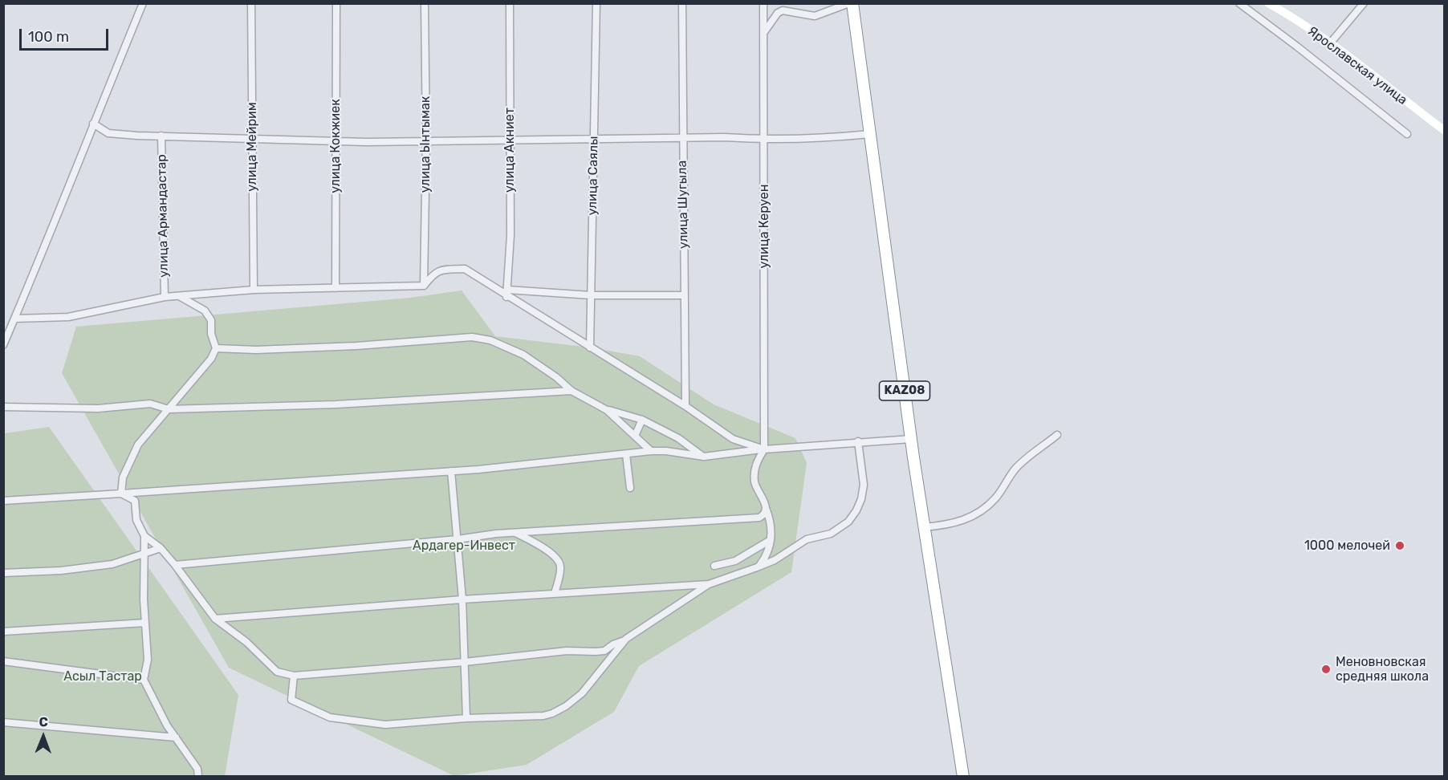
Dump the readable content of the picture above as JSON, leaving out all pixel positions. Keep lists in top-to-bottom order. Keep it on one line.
{"streets":{"highway":["KAZ08"],"main road":["Ярославская улица"],"street":["улица Ынтымак","улица Кокжиек","улица Мейрим","улица Акниет","улица Саялы","улица Шугыла","улица Армандастар","улица Керуен"]},"parks":["Ардагер-Инвест","Асыл Тастар"],"places":["1000 мелочей","Меновновская средняя школа"],"scale_bar":"100 m","north":"top"}
